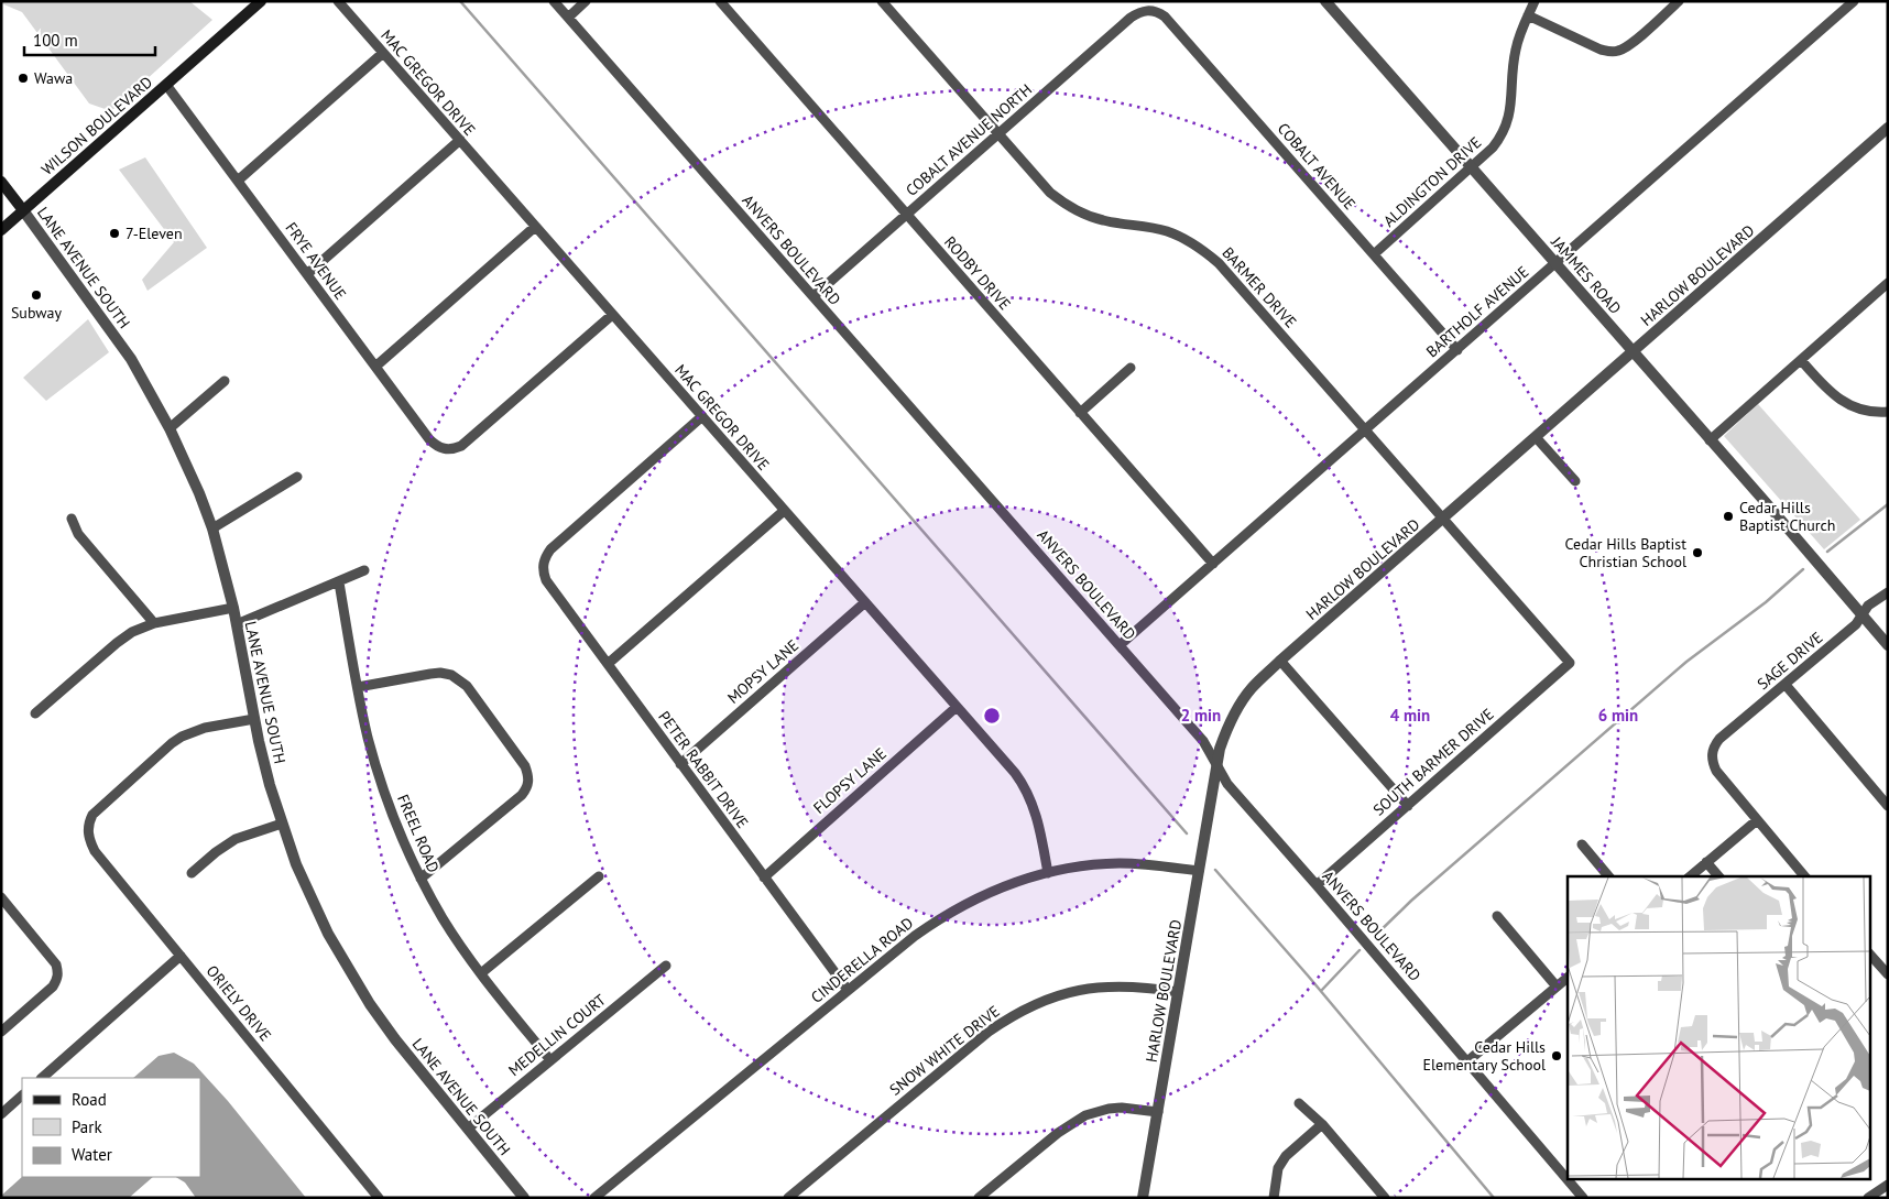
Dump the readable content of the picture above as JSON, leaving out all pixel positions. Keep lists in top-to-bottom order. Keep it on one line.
{"streets":{"main road":["WILSON BOULEVARD","LANE AVENUE SOUTH"],"street":["MAC GREGOR DRIVE","COBALT AVENUE NORTH","COBALT AVENUE","ALDINGTON DRIVE","ANVERS BOULEVARD","FRYE AVENUE","RODBY DRIVE","JAMMES ROAD","HARLOW BOULEVARD","BARMER DRIVE","BARTHOLF AVENUE","SAGE DRIVE","MOPSY LANE","SOUTH BARMER DRIVE","PETER RABBIT DRIVE","FLOPSY LANE","FREEL ROAD","CINDERELLA ROAD","ORIELY DRIVE","MEDELLIN COURT","SNOW WHITE DRIVE"]},"crossings":[["MAC GREGOR DRIVE","FRYE AVENUE"],["MAC GREGOR DRIVE","MOPSY LANE"],["MAC GREGOR DRIVE","PETER RABBIT DRIVE"],["MAC GREGOR DRIVE","FLOPSY LANE"],["MAC GREGOR DRIVE","CINDERELLA ROAD"],["WILSON BOULEVARD","FRYE AVENUE"],["WILSON BOULEVARD","LANE AVENUE SOUTH"],["COBALT AVENUE NORTH","COBALT AVENUE"],["COBALT AVENUE NORTH","ANVERS BOULEVARD"],["COBALT AVENUE NORTH","RODBY DRIVE"],["COBALT AVENUE NORTH","BARMER DRIVE"],["COBALT AVENUE","ALDINGTON DRIVE"],["COBALT AVENUE","BARTHOLF AVENUE"],["ALDINGTON DRIVE","JAMMES ROAD"],["ANVERS BOULEVARD","HARLOW BOULEVARD"],["ANVERS BOULEVARD","BARTHOLF AVENUE"],["ANVERS BOULEVARD","SOUTH BARMER DRIVE"],["LANE AVENUE SOUTH","ORIELY DRIVE"],["LANE AVENUE SOUTH","MEDELLIN COURT"],["RODBY DRIVE","BARTHOLF AVENUE"],["JAMMES ROAD","HARLOW BOULEVARD"],["JAMMES ROAD","BARTHOLF AVENUE"],["JAMMES ROAD","SAGE DRIVE"],["HARLOW BOULEVARD","BARMER DRIVE"],["HARLOW BOULEVARD","CINDERELLA ROAD"],["HARLOW BOULEVARD","SNOW WHITE DRIVE"],["BARMER DRIVE","BARTHOLF AVENUE"],["BARMER DRIVE","SOUTH BARMER DRIVE"],["MOPSY LANE","PETER RABBIT DRIVE"],["PETER RABBIT DRIVE","FLOPSY LANE"],["PETER RABBIT DRIVE","CINDERELLA ROAD"],["FREEL ROAD","MEDELLIN COURT"]],"places":["Wawa","7-Eleven","Subway","Cedar Hills Baptist Church","Cedar Hills Baptist Christian School","Cedar Hills Elementary School"],"legend":["Road","Park","Water"],"scale_bar":"100 m","rings":["2 min","4 min","6 min"]}
